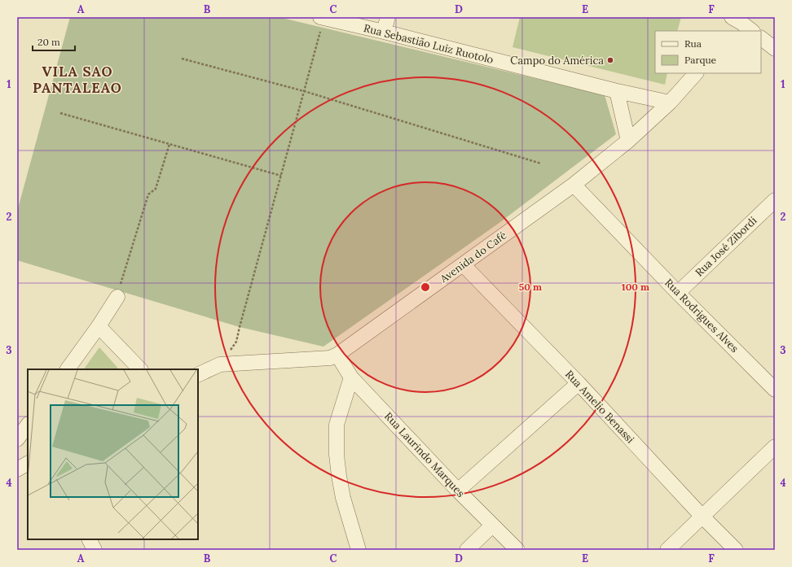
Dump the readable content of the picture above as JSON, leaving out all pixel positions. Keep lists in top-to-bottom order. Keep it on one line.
{"streets":{"street":["Rua Sebastião Luiz Ruotolo","Rua José Zibordi","Avenida do Café","Rua Rodrigues Alves","Rua Amelio Benassi","Rua Laurindo Marques"]},"crossings":[["Rua Sebastião Luiz Ruotolo","Avenida do Café"],["Rua José Zibordi","Rua Rodrigues Alves"],["Avenida do Café","Rua Rodrigues Alves"],["Avenida do Café","Rua Amelio Benassi"],["Avenida do Café","Rua Laurindo Marques"]],"districts":["VILA SAO PANTALEAO"],"places":["Campo do América"],"legend":["Rua","Parque"],"scale_bar":"20 m","grid":{"columns":["A","B","C","D","E","F"],"rows":["1","2","3","4"]},"rings":["50 m","100 m"]}
